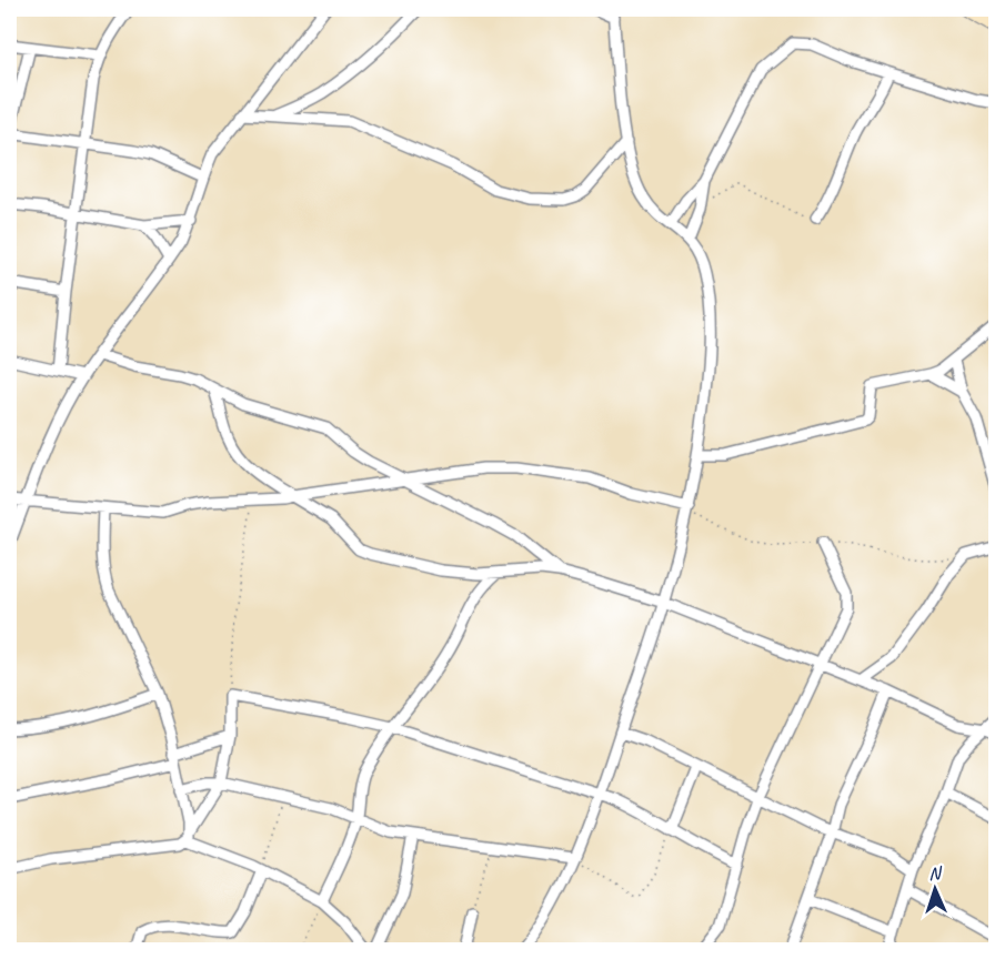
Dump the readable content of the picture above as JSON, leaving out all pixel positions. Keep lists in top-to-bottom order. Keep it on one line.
{"north":"top"}
